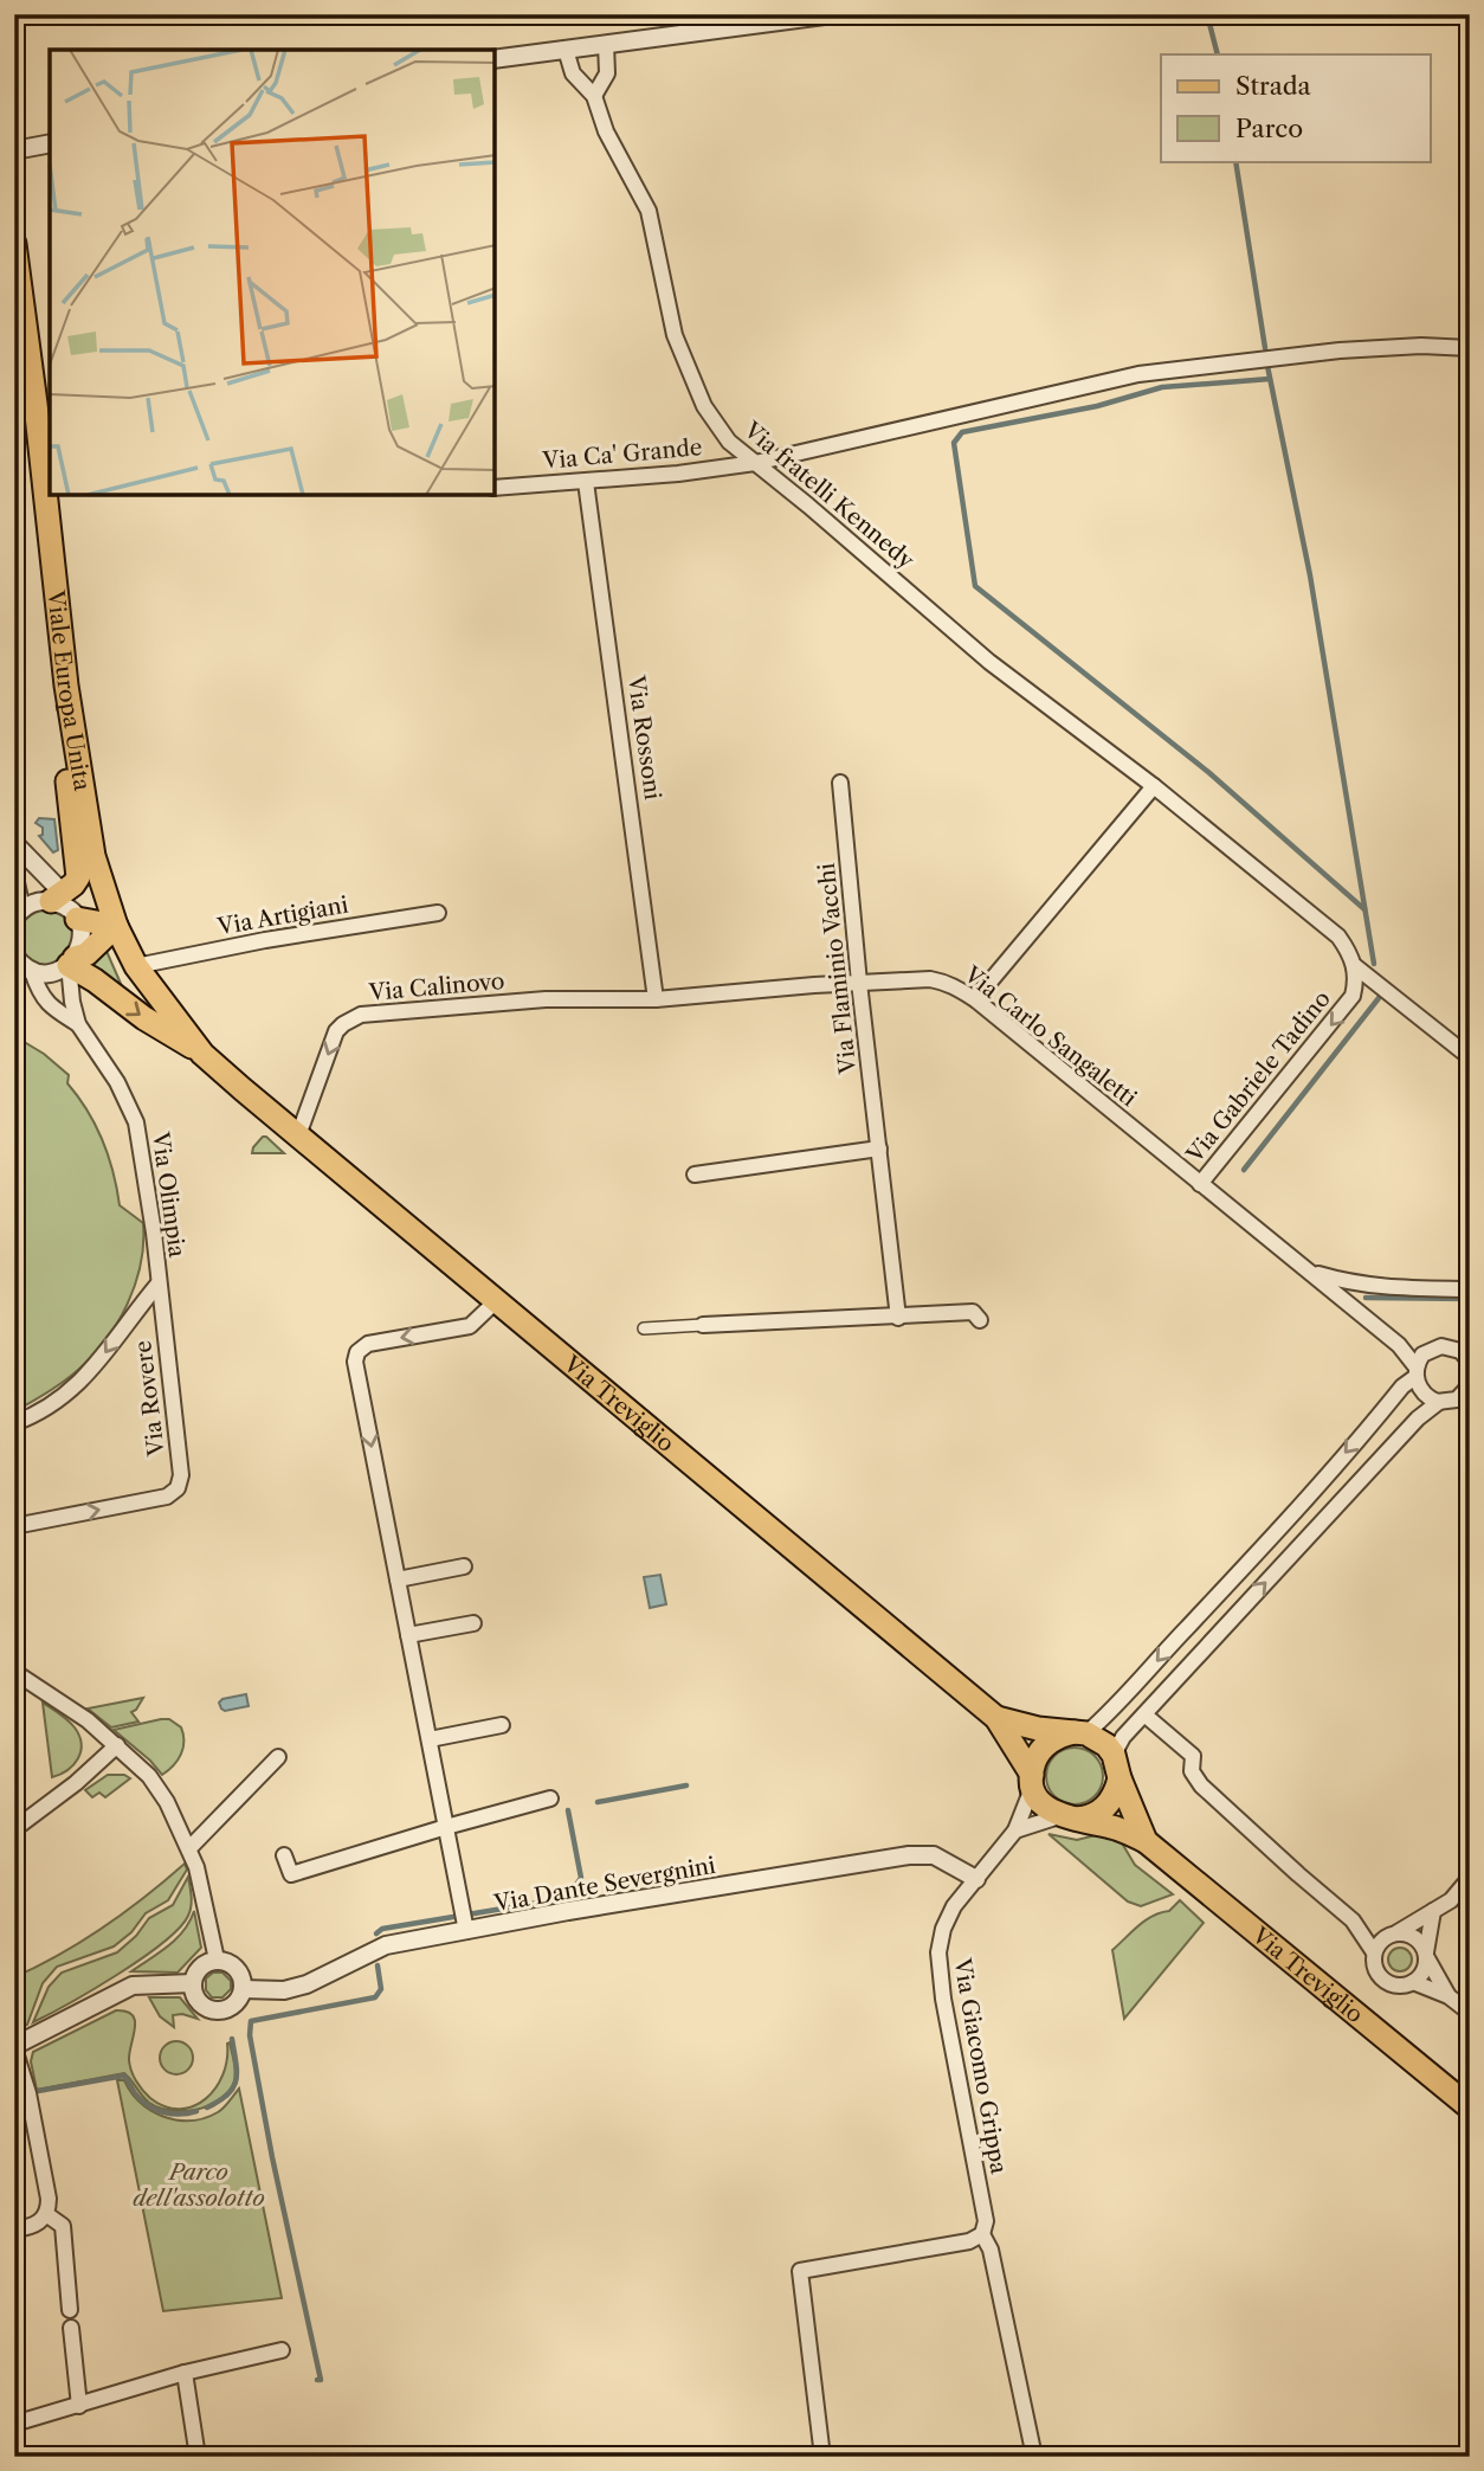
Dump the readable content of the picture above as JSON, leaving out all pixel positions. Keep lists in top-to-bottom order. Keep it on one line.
{"streets":{"main road":["Viale Europa Unita","Via Treviglio"],"street":["Via Ca' Grande","Via fratelli Kennedy","Via Rossoni","Via Artigiani","Via Flaminio Vacchi","Via Calinovo","Via Carlo Sangaletti","Via Gabriele Tadino","Via Olimpia","Via Rovere","Via Dante Severgnini","Via Giacomo Grippa"]},"crossings":[["Via Ca' Grande","Via fratelli Kennedy"],["Via Ca' Grande","Via Rossoni"],["Viale Europa Unita","Via Artigiani"],["Viale Europa Unita","Via Treviglio"],["Via Rossoni","Via Calinovo"],["Via Rossoni","Via Carlo Sangaletti"],["Via Flaminio Vacchi","Via Carlo Sangaletti"],["Via Calinovo","Via Carlo Sangaletti"],["Via Calinovo","Via Treviglio"],["Via Carlo Sangaletti","Via Gabriele Tadino"],["Via Olimpia","Via Rovere"],["Via Dante Severgnini","Via Giacomo Grippa"]],"one_way":["Via Calinovo","Via Gabriele Tadino"],"parks":["Parco dell'assolotto"],"legend":["Strada","Parco"]}
